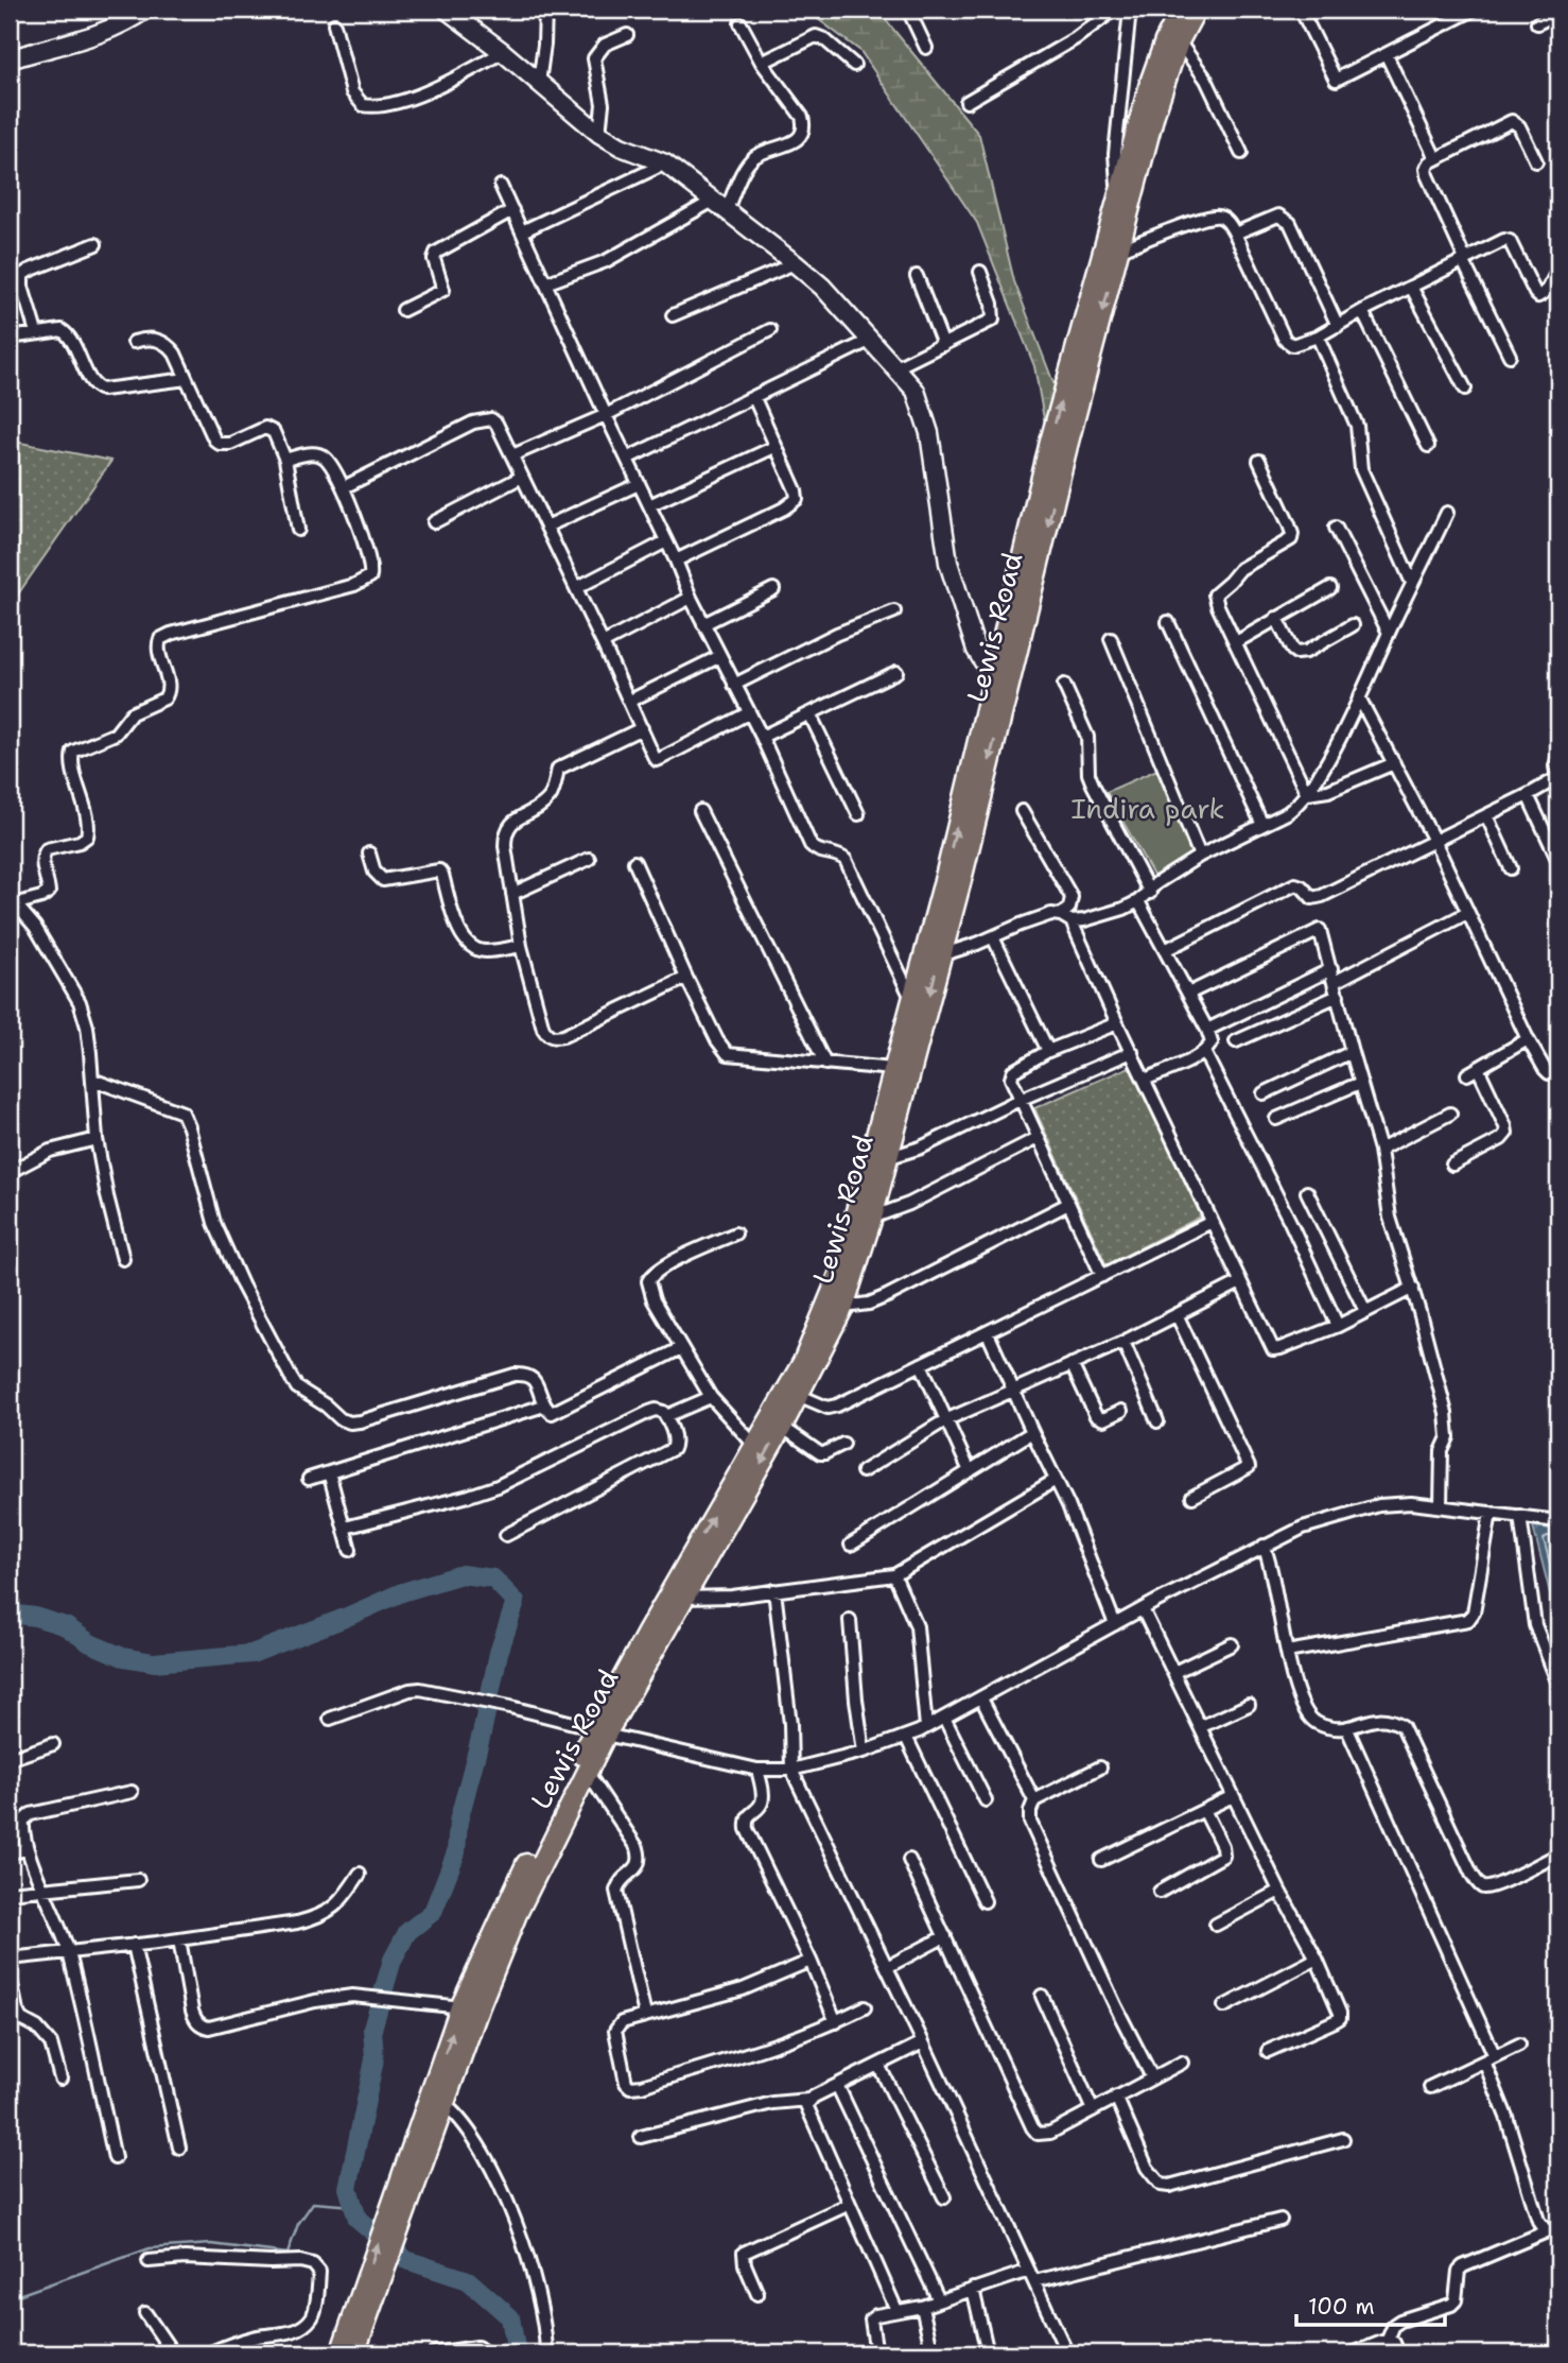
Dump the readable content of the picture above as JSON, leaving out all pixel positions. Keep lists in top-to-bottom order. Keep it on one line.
{"streets":{"main road":["Lewis Road"]},"parks":["Indira park"],"scale_bar":"100 m"}
